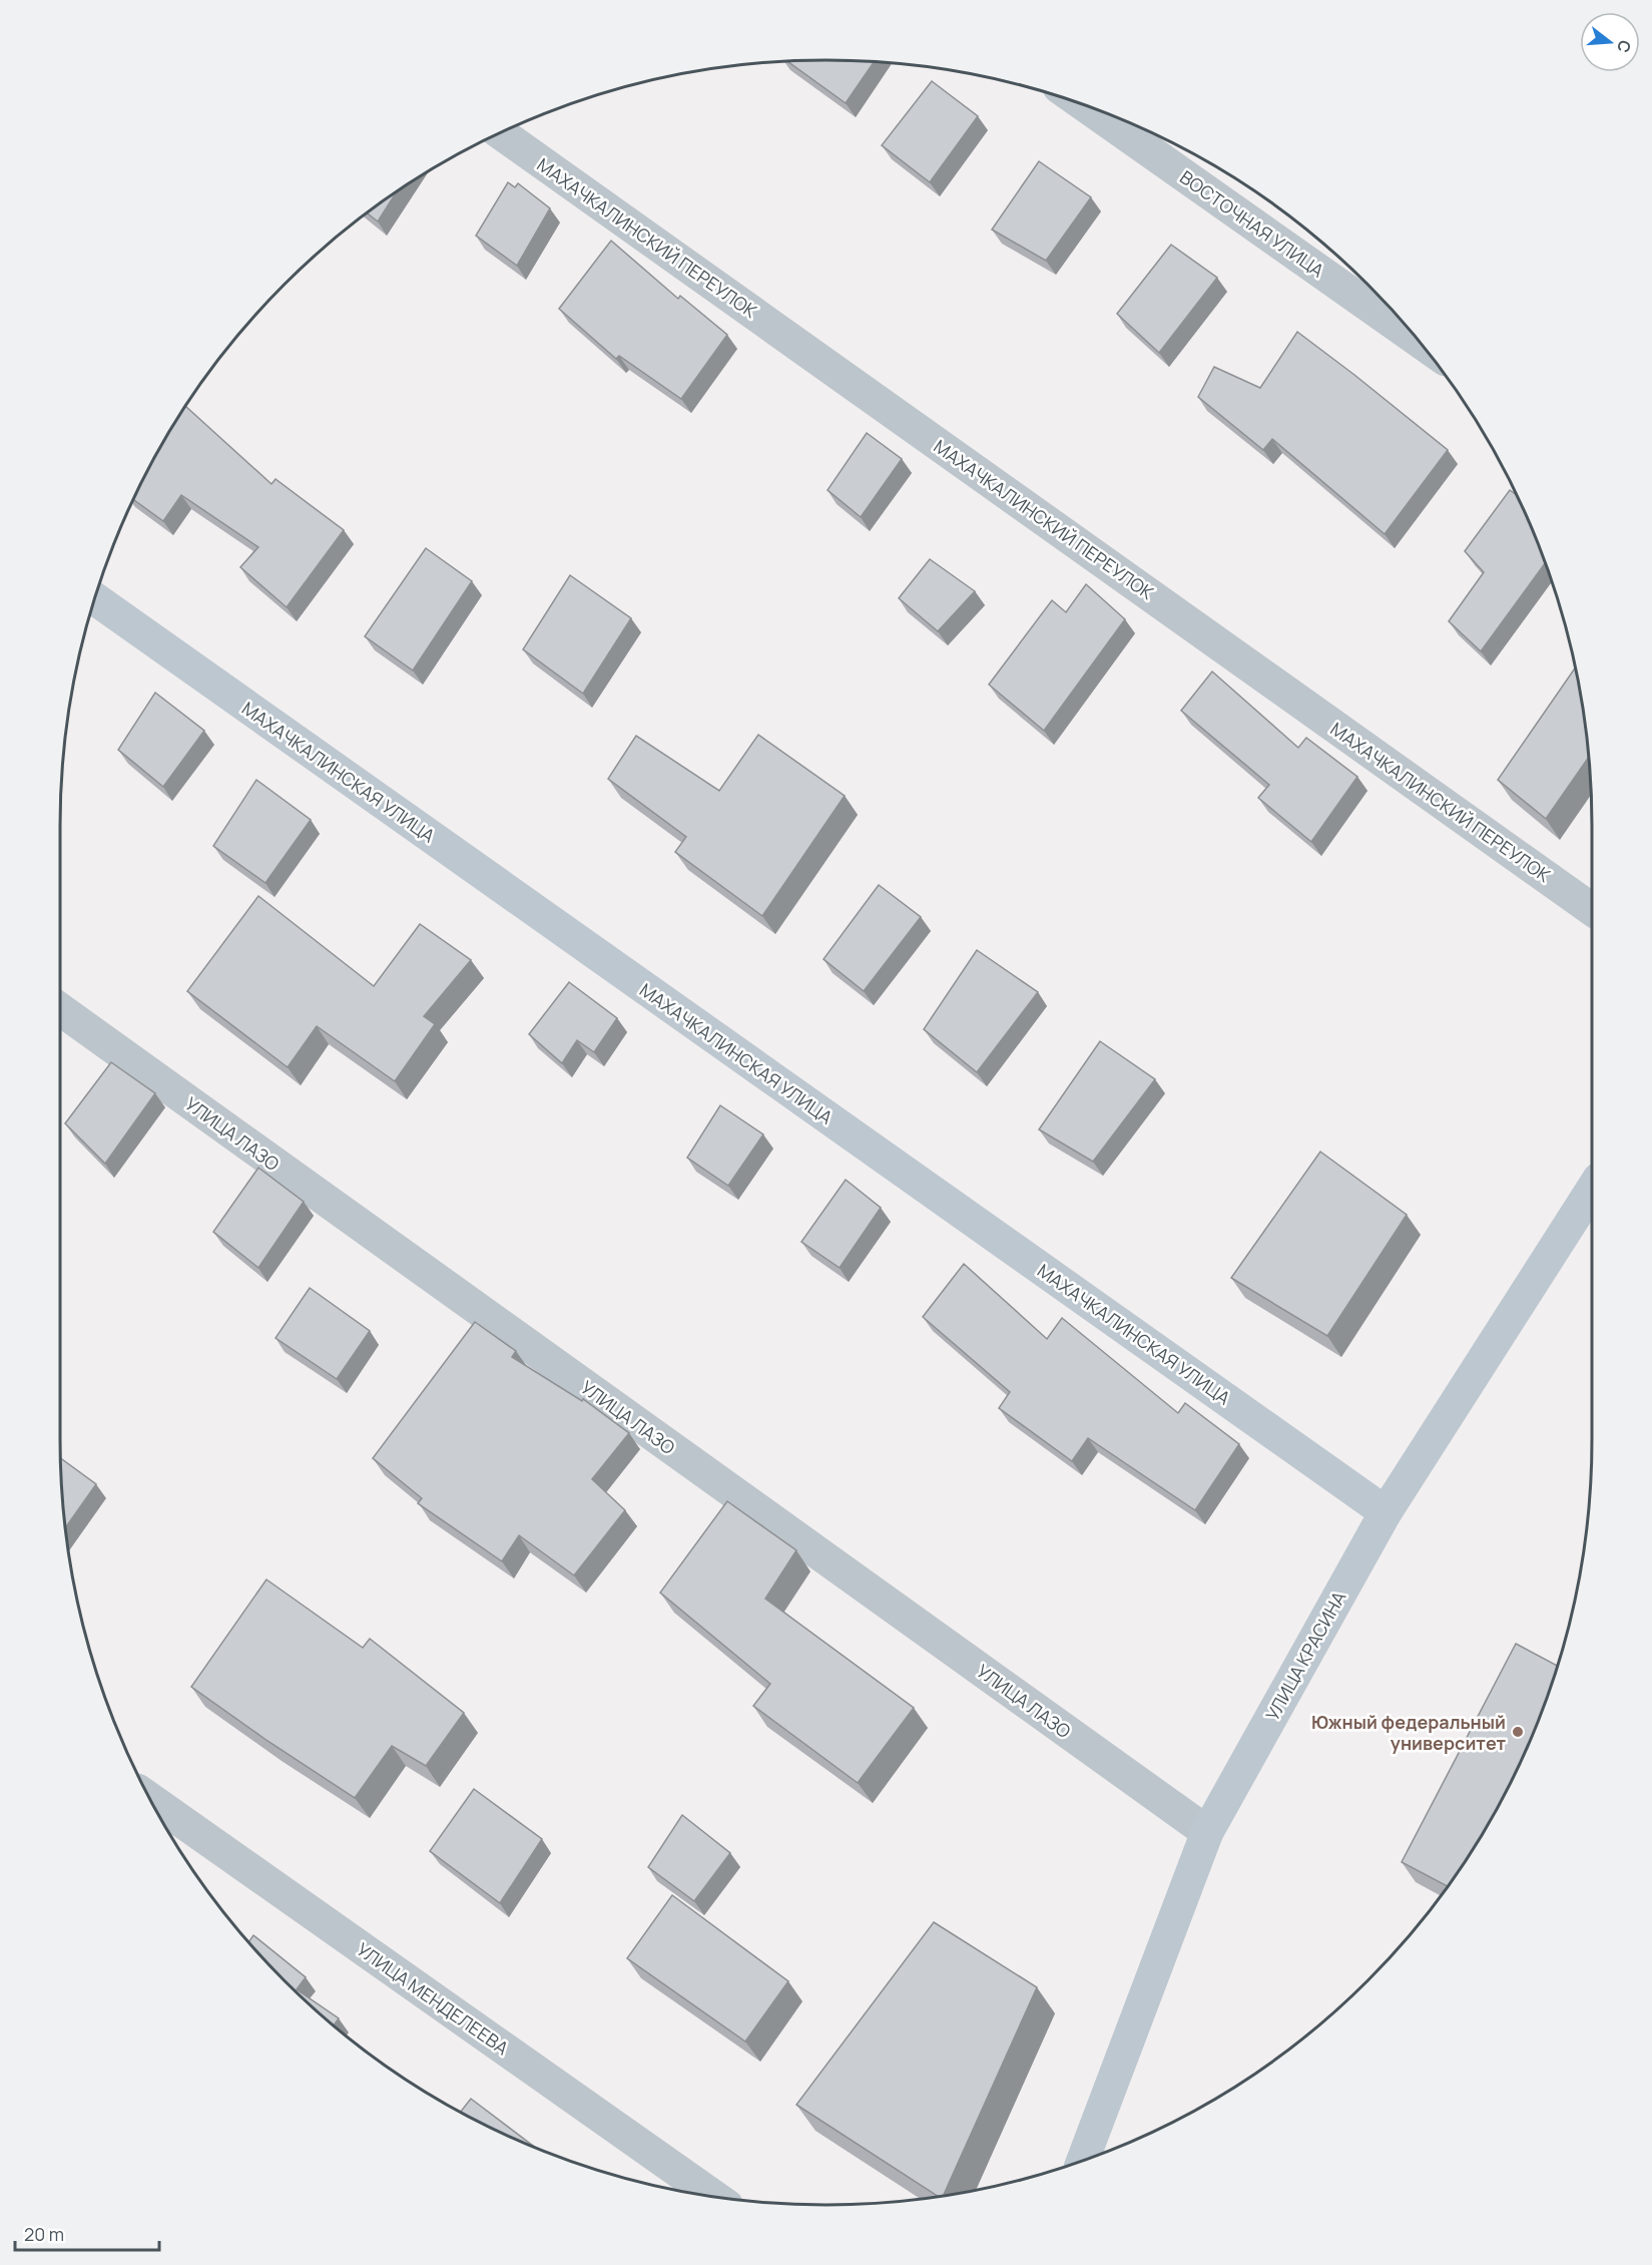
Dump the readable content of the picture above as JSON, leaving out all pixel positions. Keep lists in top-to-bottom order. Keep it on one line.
{"streets":{"street":["ВОСТОЧНАЯ УЛИЦА","МАХАЧКАЛИНСКИЙ ПЕРЕУЛОК","МАХАЧКАЛИНСКАЯ УЛИЦА","УЛИЦА ЛАЗО","УЛИЦА КРАСИНА","УЛИЦА МЕНДЕЛЕЕВА"]},"crossings":[["МАХАЧКАЛИНСКАЯ УЛИЦА","УЛИЦА КРАСИНА"],["УЛИЦА ЛАЗО","УЛИЦА КРАСИНА"]],"places":["Южный федеральный университет"],"scale_bar":"20 m","north":"right"}
